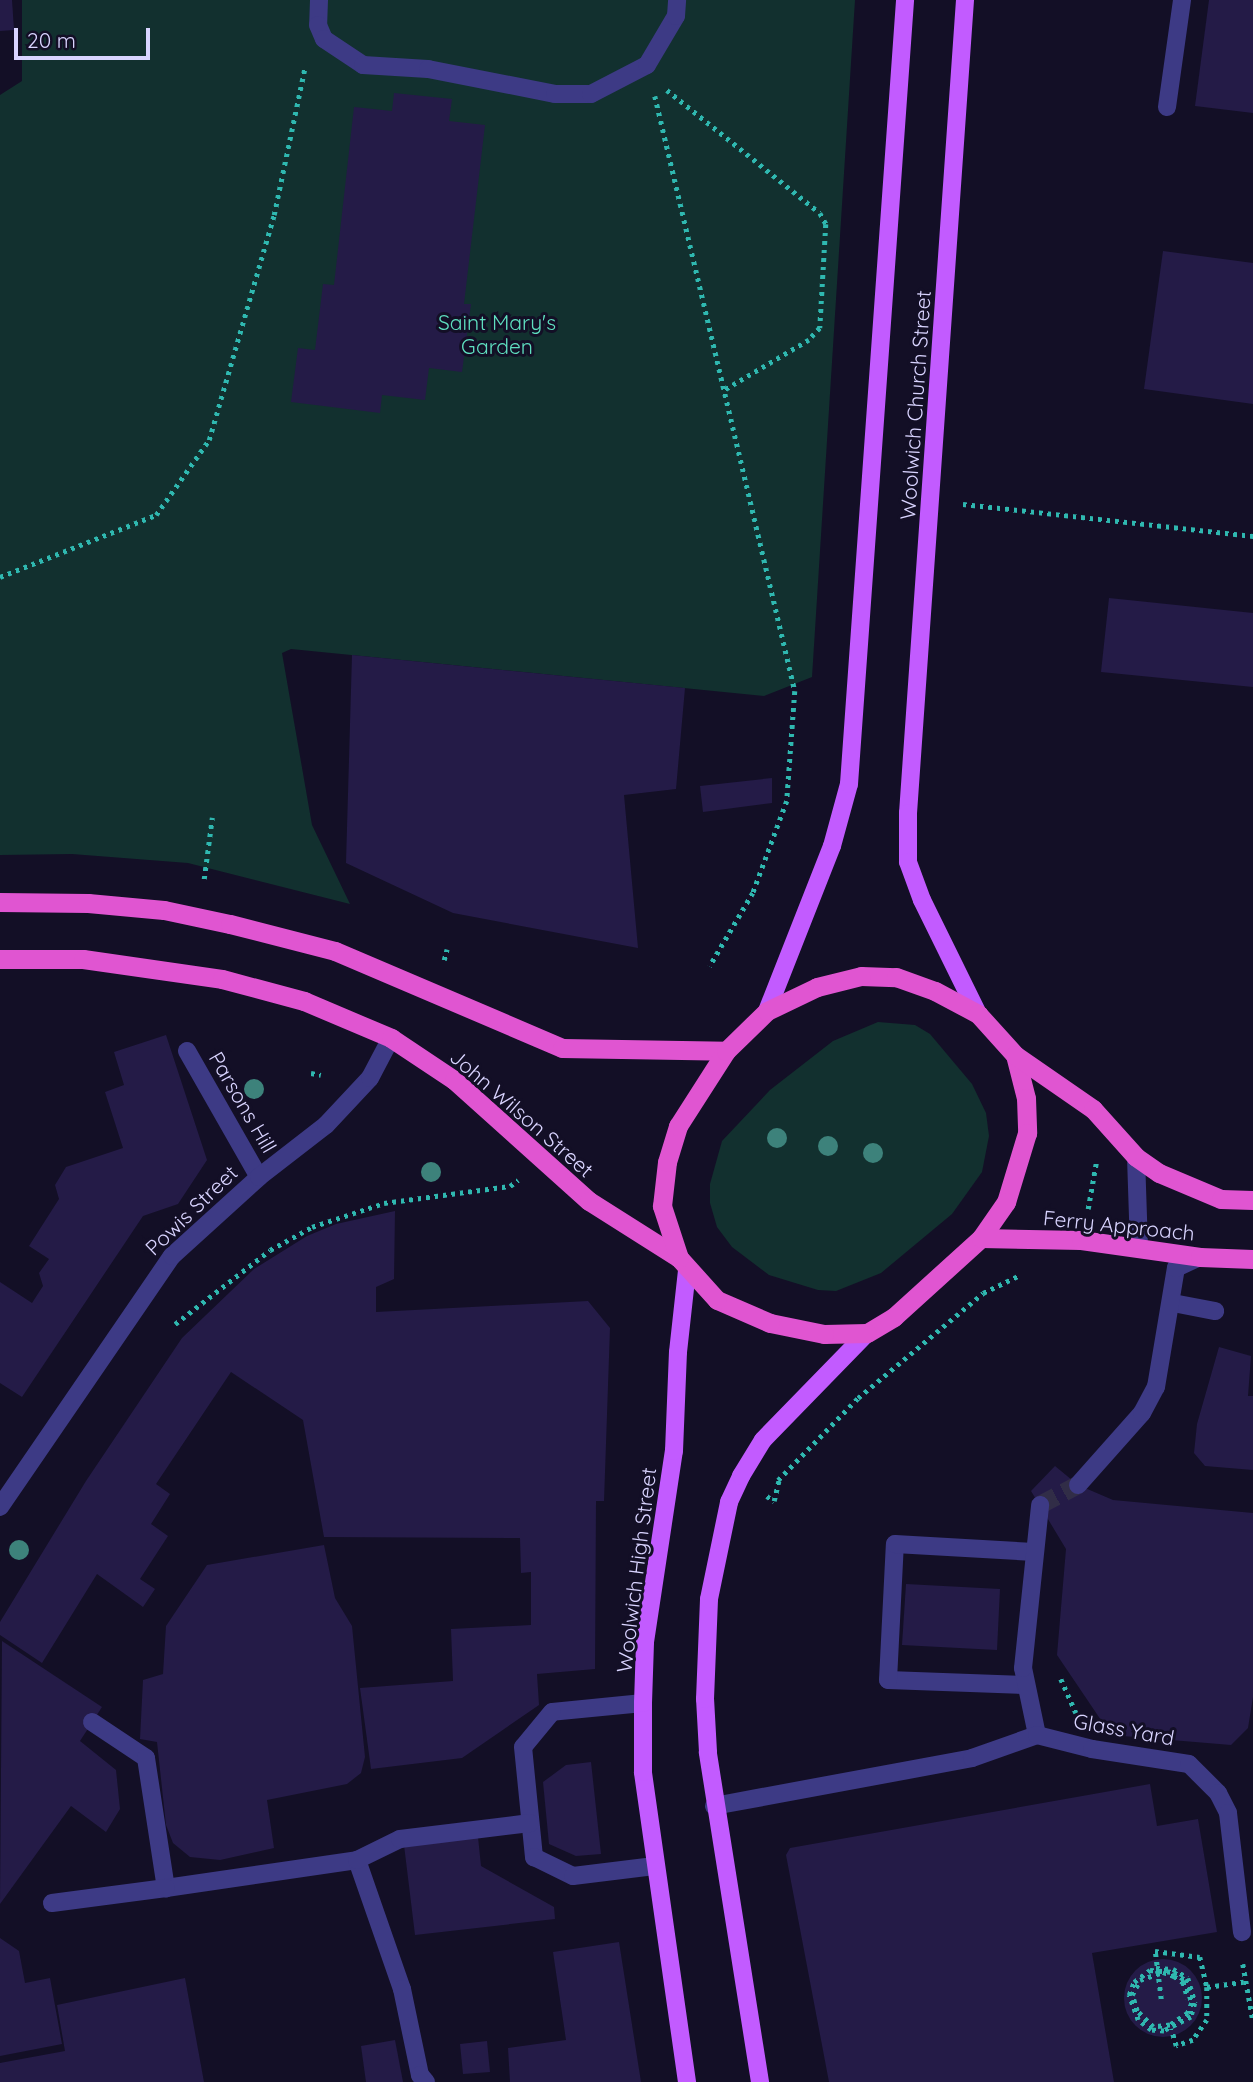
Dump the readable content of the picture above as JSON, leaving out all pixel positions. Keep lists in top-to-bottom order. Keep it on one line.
{"streets":{"highway":["John Wilson Street","Ferry Approach"],"main road":["Woolwich Church Street","Woolwich High Street"],"street":["Parsons Hill","Powis Street","Glass Yard"]},"crossings":[["Parsons Hill","Powis Street"],["John Wilson Street","Powis Street"],["John Wilson Street","Woolwich High Street"]],"parks":["Saint Mary's Garden"],"scale_bar":"20 m"}
